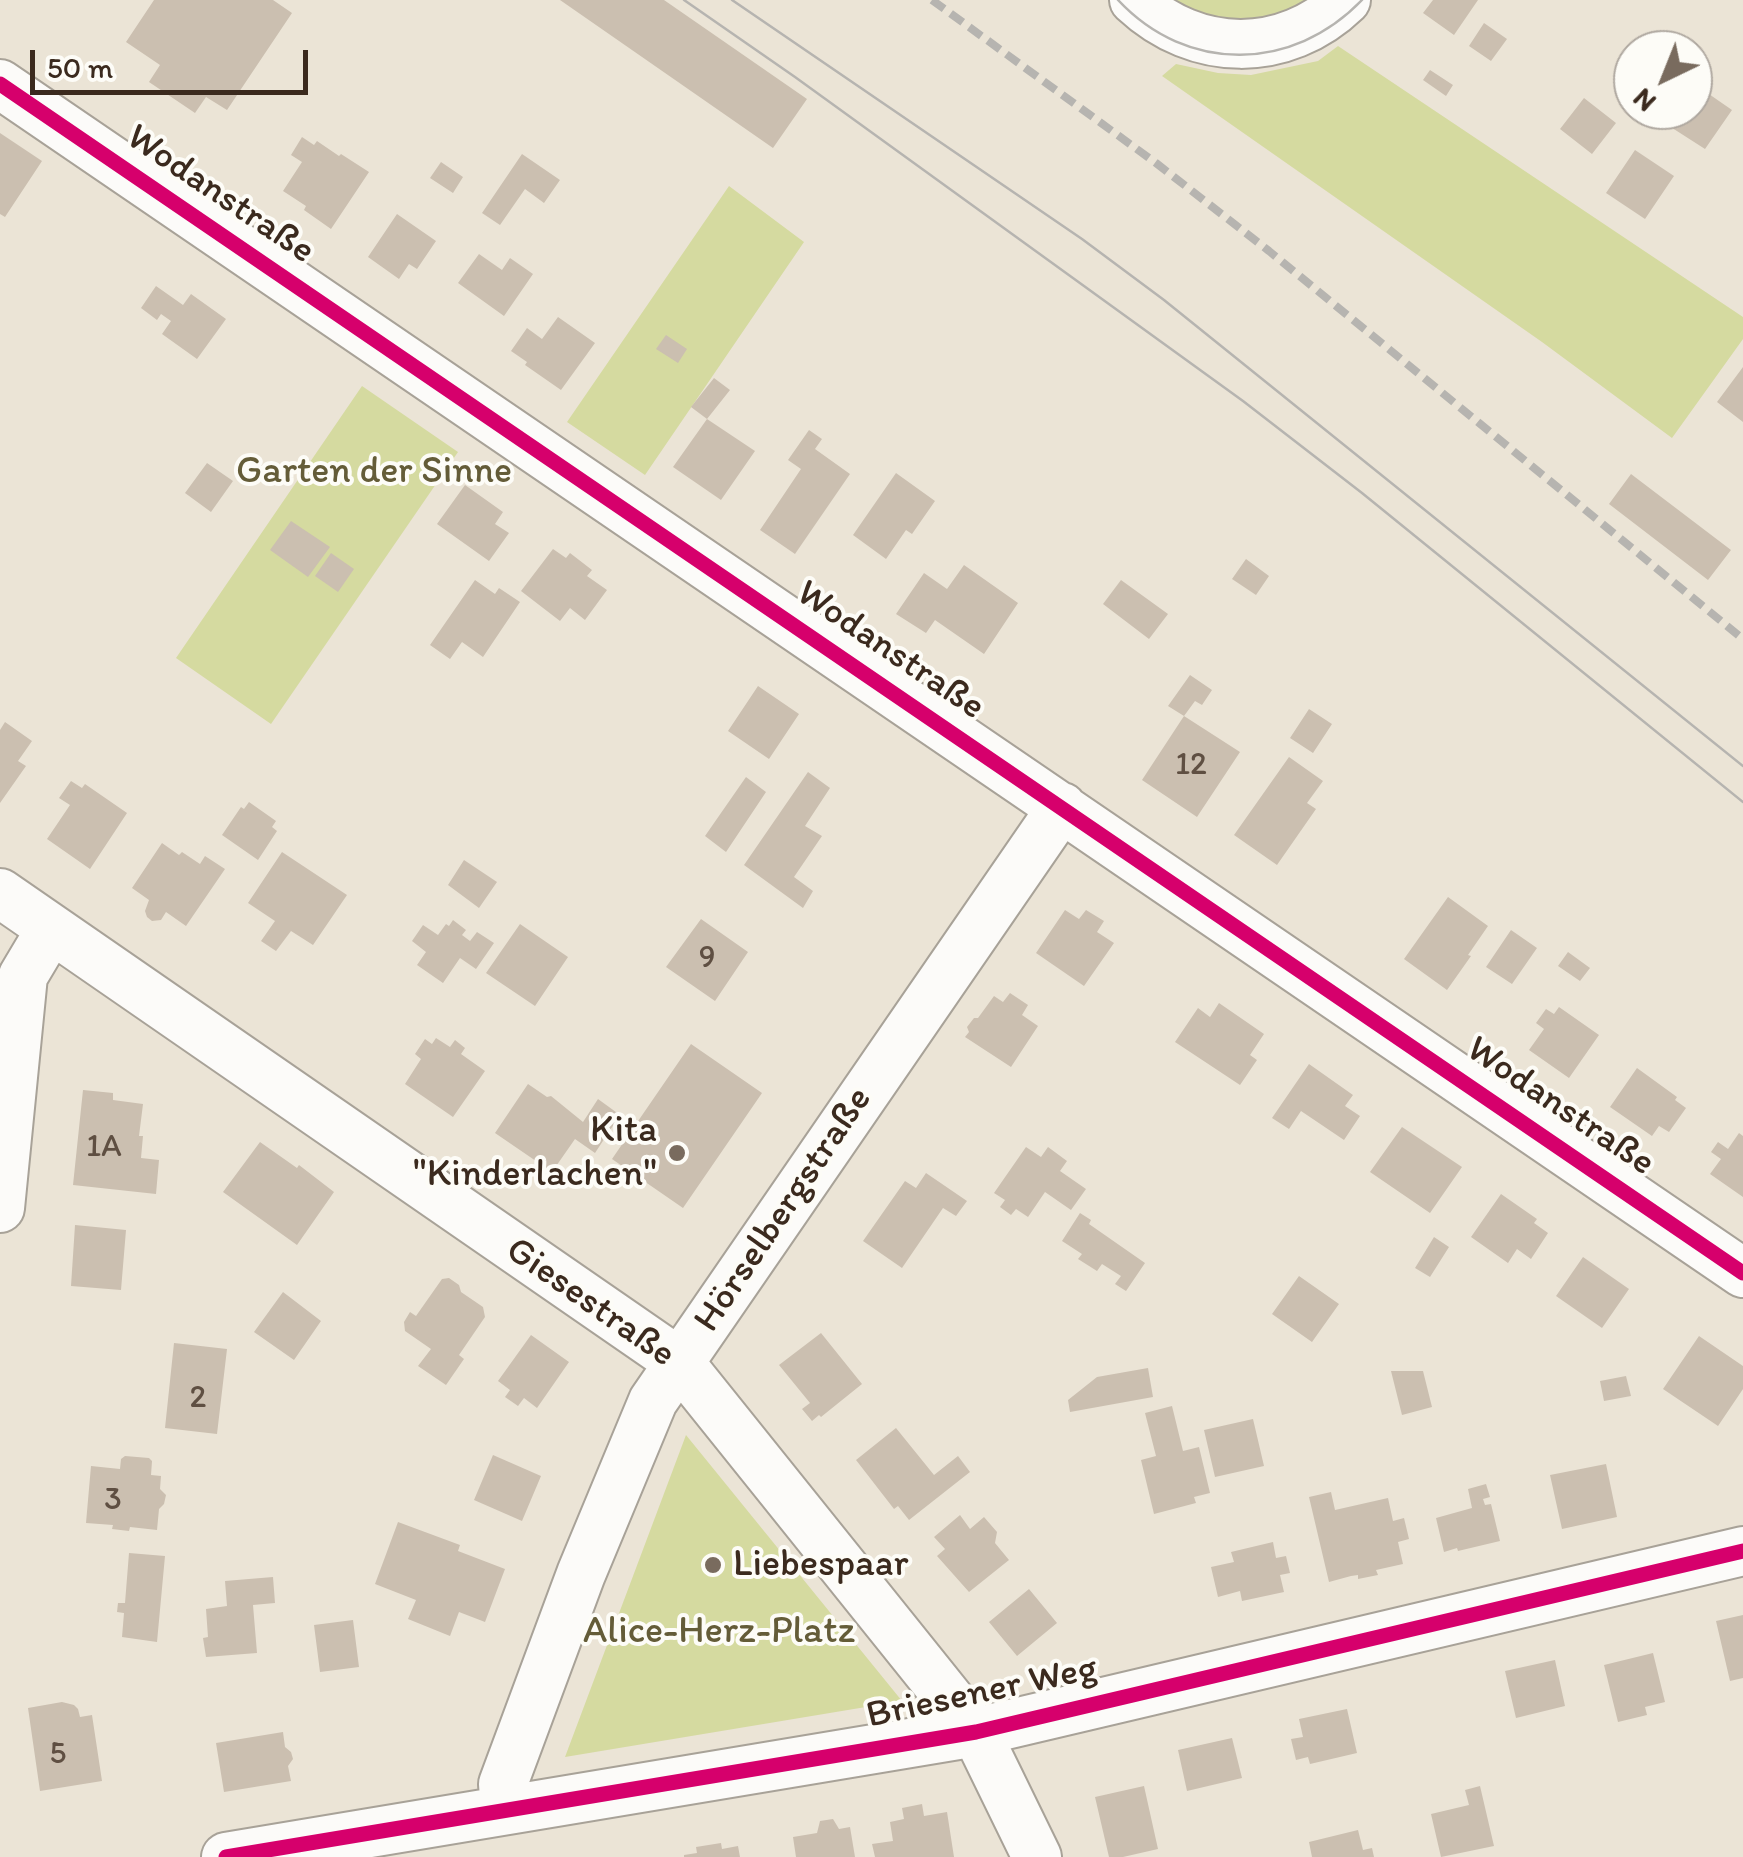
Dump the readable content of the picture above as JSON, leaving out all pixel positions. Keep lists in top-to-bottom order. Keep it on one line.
{"streets":{"street":["Wodanstraße","Hörselbergstraße","Giesestraße","Briesener Weg"]},"crossings":[["Wodanstraße","Hörselbergstraße"],["Hörselbergstraße","Giesestraße"],["Hörselbergstraße","Briesener Weg"],["Giesestraße","Briesener Weg"]],"parks":["Garten der Sinne","Alice-Herz-Platz"],"places":["Kita \"Kinderlachen\"","Liebespaar"],"house_numbers":["12","9","1A","2","3","5"],"scale_bar":"50 m","north":"bottom left"}
